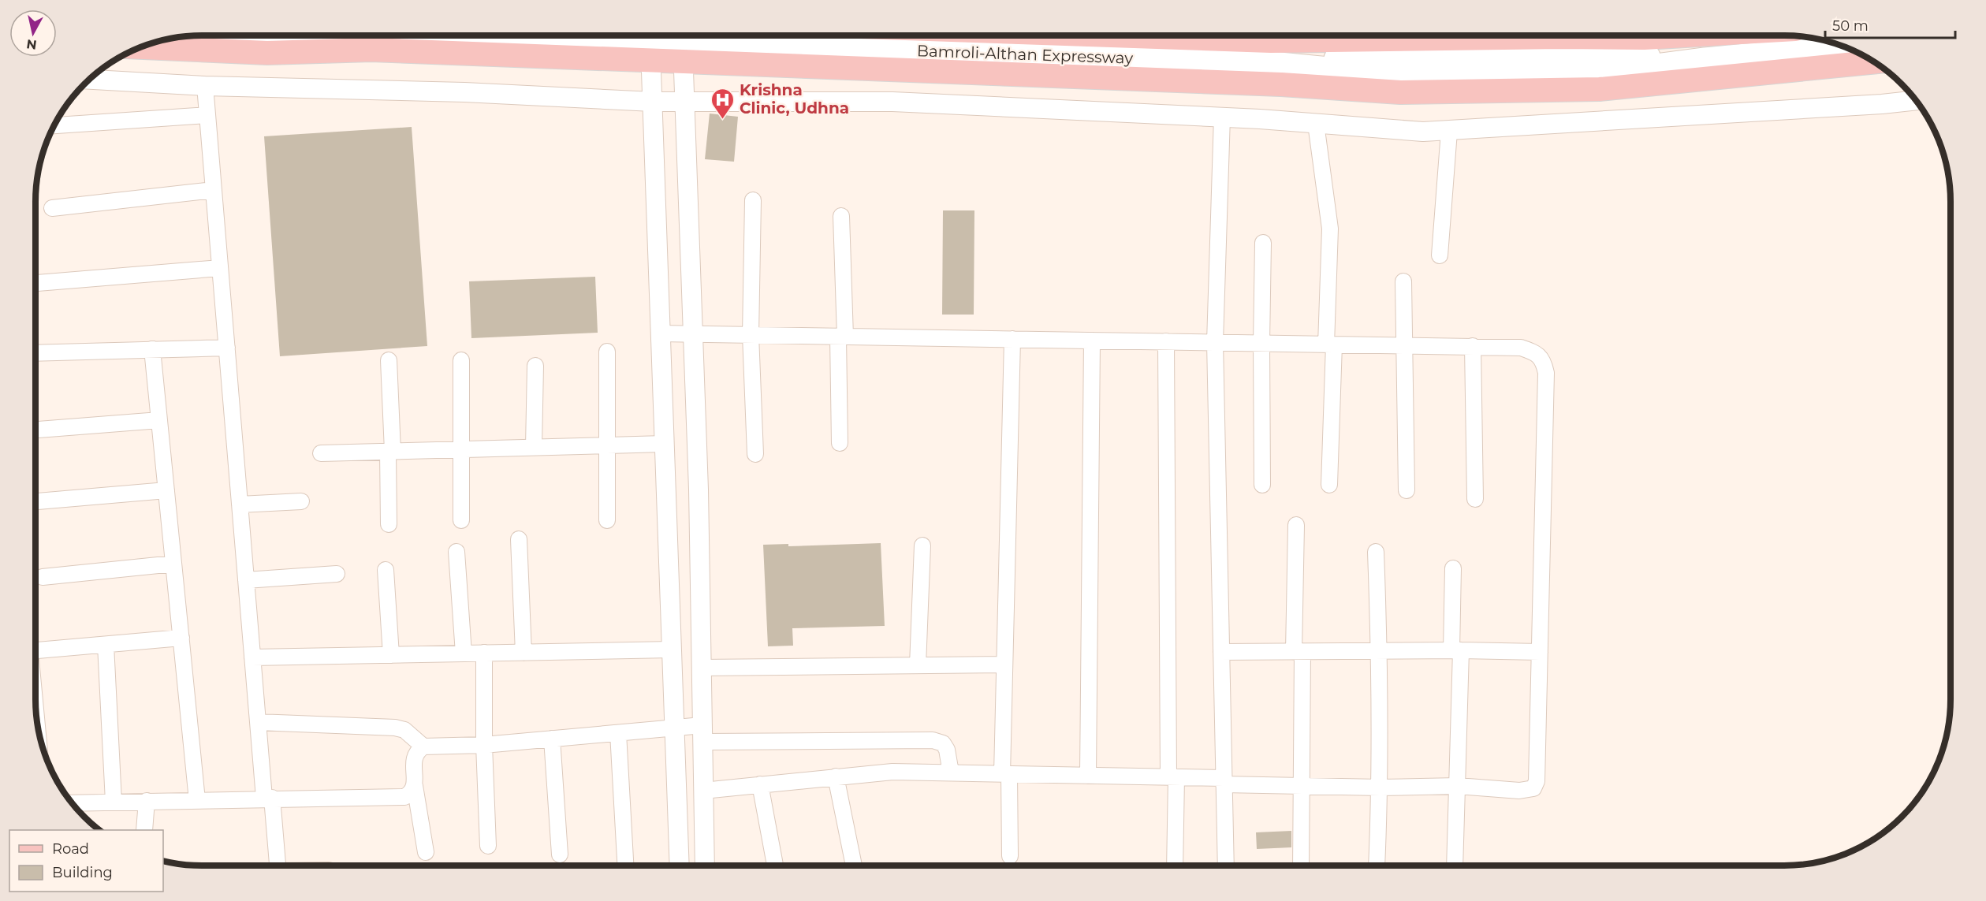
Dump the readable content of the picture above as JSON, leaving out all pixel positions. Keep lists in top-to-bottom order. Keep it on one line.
{"streets":{"main road":["Bamroli-Althan Expressway"]},"places":{"hospital":["Krishna Clinic, Udhna"]},"legend":["Road","Building"],"scale_bar":"50 m","north":"bottom"}
